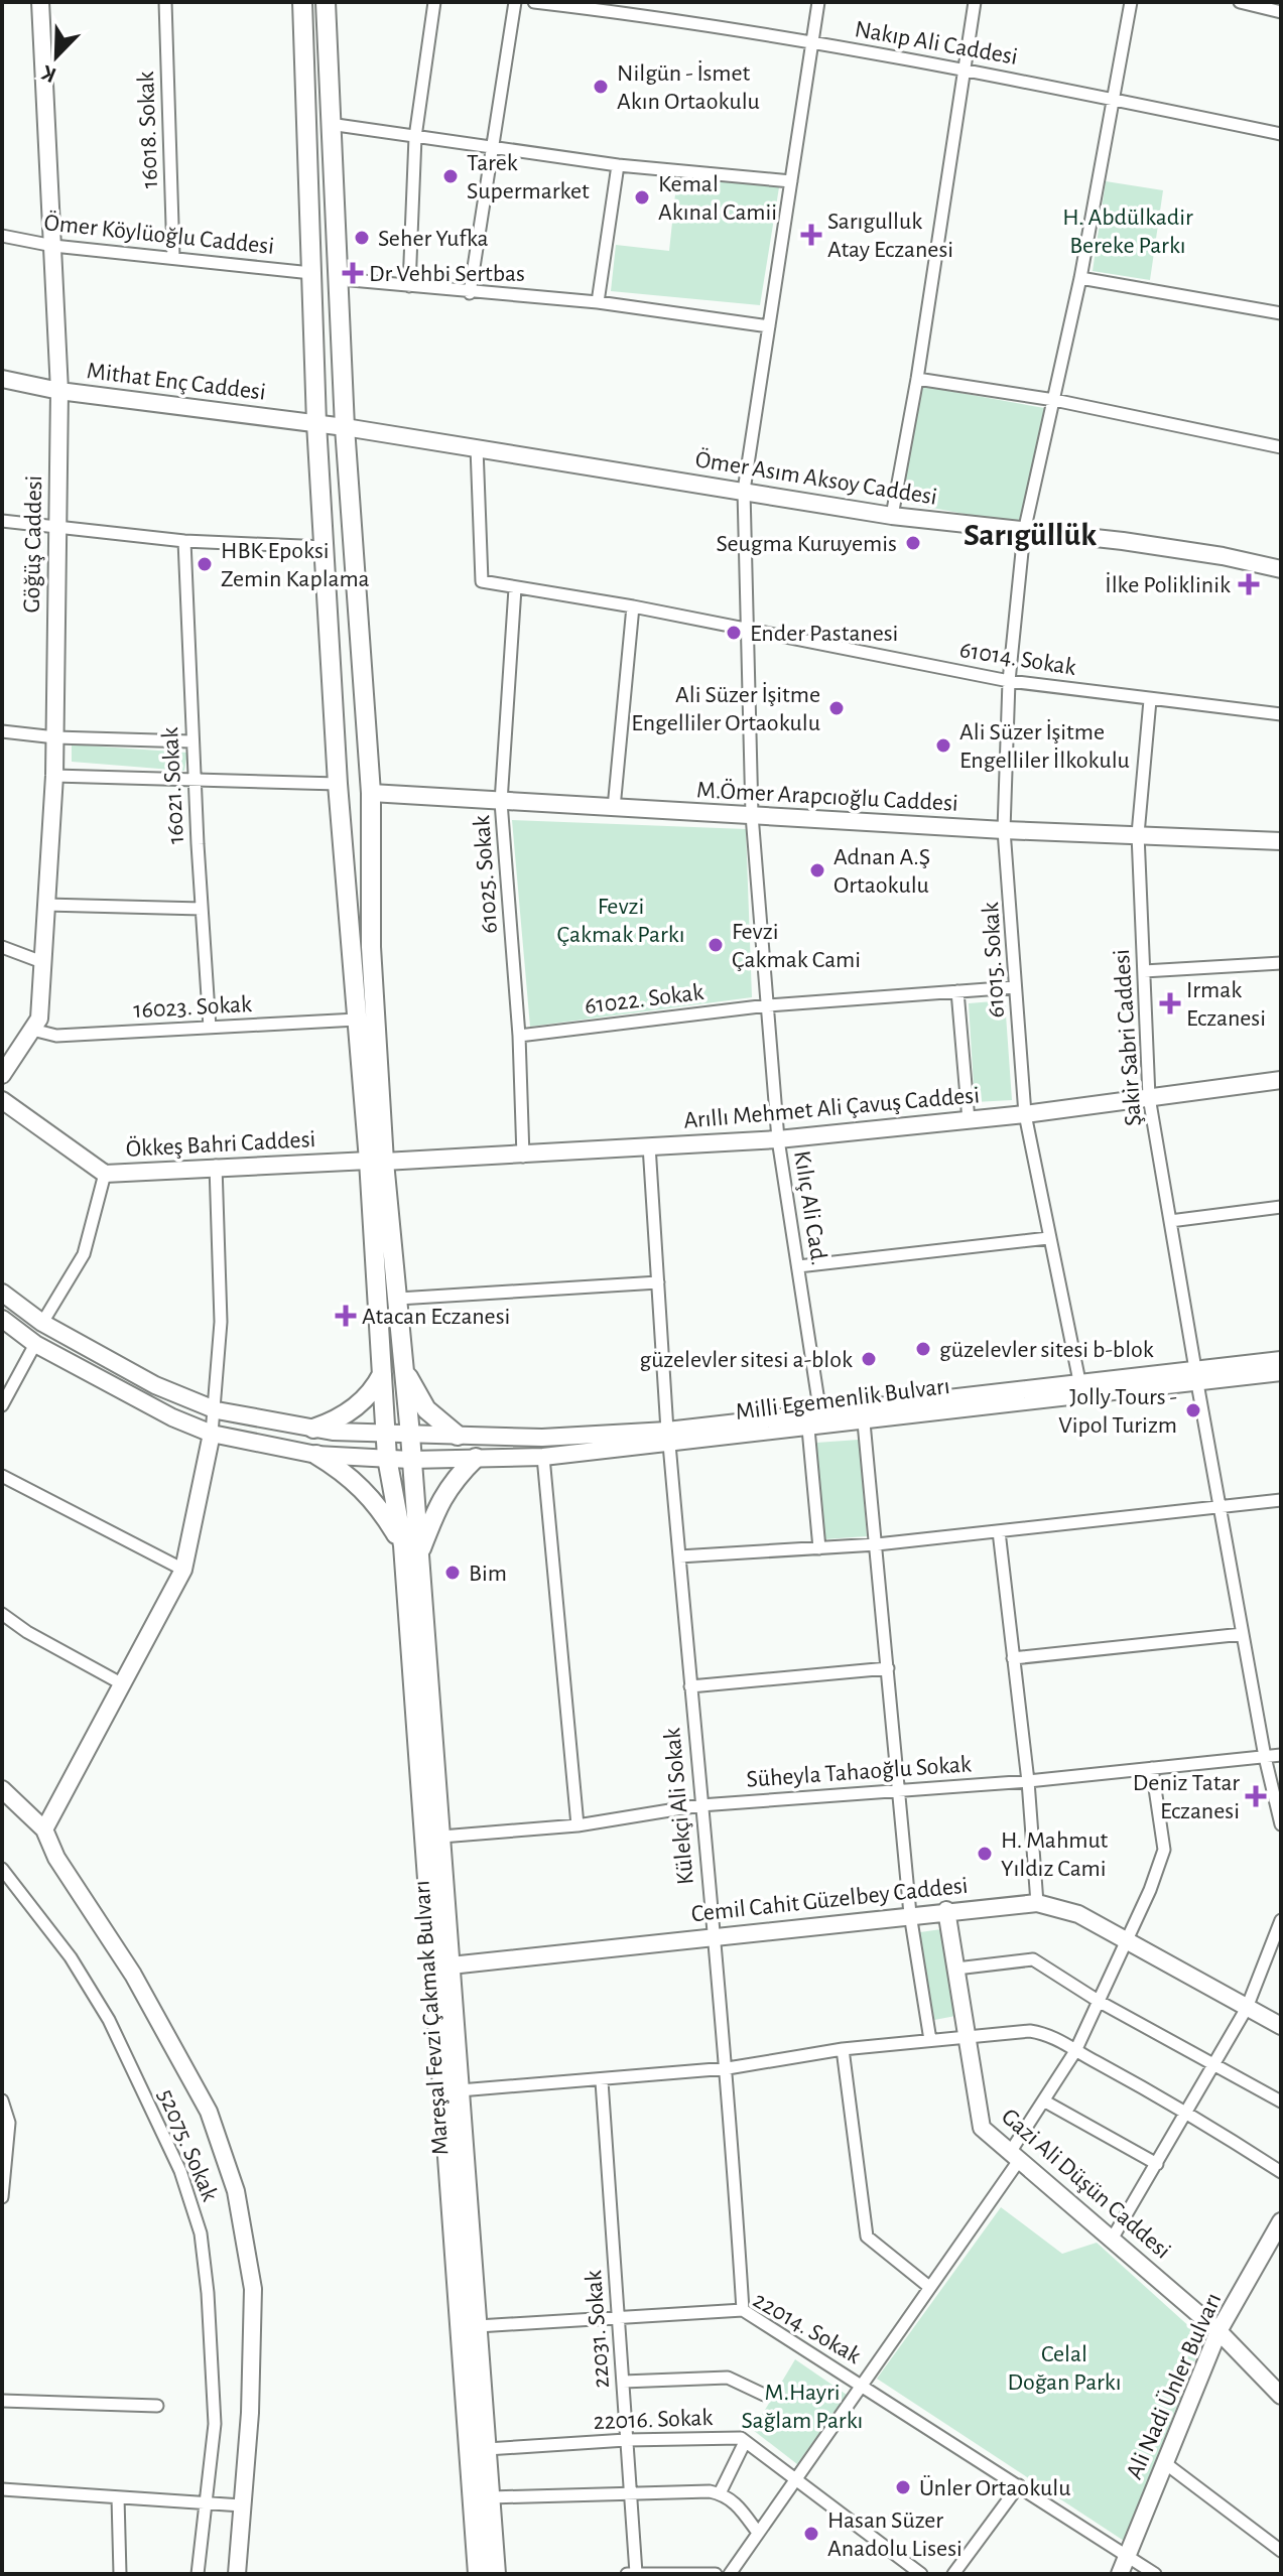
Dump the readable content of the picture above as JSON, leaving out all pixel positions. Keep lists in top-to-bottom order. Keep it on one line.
{"streets":{"main road":["Mareşal Fevzi Çakmak Bulvarı"],"street":["Nakıp Ali Caddesi","16018. Sokak","Ömer Köylüoğlu Caddesi","Mithat Enç Caddesi","Ömer Asım Aksoy Caddesi","Göğüş Caddesi","61014. Sokak","16021. Sokak","M.Ömer Arapcıoğlu Caddesi","61025. Sokak","61015. Sokak","61022. Sokak","16023. Sokak","Şakir Sabri Caddesi","Arıllı Mehmet Ali Çavuş Caddesi","Ökkeş Bahri Caddesi","Kılıç Ali Cad.","Milli Egemenlik Bulvarı","Süheyla Tahaoğlu Sokak","Külekçi Ali Sokak","Cemil Cahit Güzelbey Caddesi","52075. Sokak","Gazi Ali Düşün Caddesi","22014. Sokak","22031. Sokak","Ali Nadi Ünler Bulvarı","22016. Sokak"]},"crossings":[["Nakıp Ali Caddesi","61015. Sokak"],["Nakıp Ali Caddesi","Kılıç Ali Cad."],["16018. Sokak","Ömer Köylüoğlu Caddesi"],["Ömer Köylüoğlu Caddesi","Göğüş Caddesi"],["Mithat Enç Caddesi","Ömer Asım Aksoy Caddesi"],["Mithat Enç Caddesi","Göğüş Caddesi"],["Ömer Asım Aksoy Caddesi","61014. Sokak"],["Ömer Asım Aksoy Caddesi","61015. Sokak"],["Ömer Asım Aksoy Caddesi","Kılıç Ali Cad."],["Göğüş Caddesi","16023. Sokak"],["61014. Sokak","61025. Sokak"],["61014. Sokak","61015. Sokak"],["61014. Sokak","Şakir Sabri Caddesi"],["61014. Sokak","Kılıç Ali Cad."],["16021. Sokak","16023. Sokak"],["M.Ömer Arapcıoğlu Caddesi","61025. Sokak"],["M.Ömer Arapcıoğlu Caddesi","61015. Sokak"],["M.Ömer Arapcıoğlu Caddesi","Şakir Sabri Caddesi"],["M.Ömer Arapcıoğlu Caddesi","Kılıç Ali Cad."],["61025. Sokak","61022. Sokak"],["61025. Sokak","Arıllı Mehmet Ali Çavuş Caddesi"],["61015. Sokak","61022. Sokak"],["61015. Sokak","Arıllı Mehmet Ali Çavuş Caddesi"],["61015. Sokak","Milli Egemenlik Bulvarı"],["61022. Sokak","Kılıç Ali Cad."],["Şakir Sabri Caddesi","Arıllı Mehmet Ali Çavuş Caddesi"],["Şakir Sabri Caddesi","Milli Egemenlik Bulvarı"],["Şakir Sabri Caddesi","Süheyla Tahaoğlu Sokak"],["Arıllı Mehmet Ali Çavuş Caddesi","Ökkeş Bahri Caddesi"],["Arıllı Mehmet Ali Çavuş Caddesi","Kılıç Ali Cad."],["Arıllı Mehmet Ali Çavuş Caddesi","Külekçi Ali Sokak"],["Arıllı Mehmet Ali Çavuş Caddesi","Mareşal Fevzi Çakmak Bulvarı"],["Ökkeş Bahri Caddesi","Mareşal Fevzi Çakmak Bulvarı"],["Kılıç Ali Cad.","Milli Egemenlik Bulvarı"],["Milli Egemenlik Bulvarı","Külekçi Ali Sokak"],["Milli Egemenlik Bulvarı","Mareşal Fevzi Çakmak Bulvarı"],["Süheyla Tahaoğlu Sokak","Külekçi Ali Sokak"],["Süheyla Tahaoğlu Sokak","Mareşal Fevzi Çakmak Bulvarı"],["Külekçi Ali Sokak","Cemil Cahit Güzelbey Caddesi"],["Külekçi Ali Sokak","22014. Sokak"],["Cemil Cahit Güzelbey Caddesi","Mareşal Fevzi Çakmak Bulvarı"],["Cemil Cahit Güzelbey Caddesi","Gazi Ali Düşün Caddesi"],["Mareşal Fevzi Çakmak Bulvarı","22014. Sokak"],["Mareşal Fevzi Çakmak Bulvarı","22016. Sokak"],["Gazi Ali Düşün Caddesi","Ali Nadi Ünler Bulvarı"],["22014. Sokak","22031. Sokak"],["22014. Sokak","Ali Nadi Ünler Bulvarı"],["22031. Sokak","22016. Sokak"]],"districts":["Sarıgüllük"],"parks":["H. Abdülkadir Bereke Parkı","Fevzi Çakmak Parkı","Celal Doğan Parkı","M.Hayri Sağlam Parkı"],"places":{"other":["Nilgün - İsmet Akın Ortaokulu","Tarek Supermarket","Kemal Akınal Camii","Seher Yufka","Seugma Kuruyemis","HBK Epoksi Zemin Kaplama","Ender Pastanesi","Ali Süzer İşitme Engelliler Ortaokulu","Ali Süzer İşitme Engelliler İlkokulu","Adnan A.Ş Ortaokulu","Fevzi Çakmak Cami","güzelevler sitesi b-blok","güzelevler sitesi a-blok","Jolly Tours - Vipol Turizm","Bim","H. Mahmut Yıldız Cami","Ünler Ortaokulu","Hasan Süzer Anadolu Lisesi"],"health":["Sarıgulluk Atay Eczanesi","Dr Vehbi Sertbas","İlke Poliklinik","Irmak Eczanesi","Atacan Eczanesi","Deniz Tatar Eczanesi"]},"north":"bottom left"}
